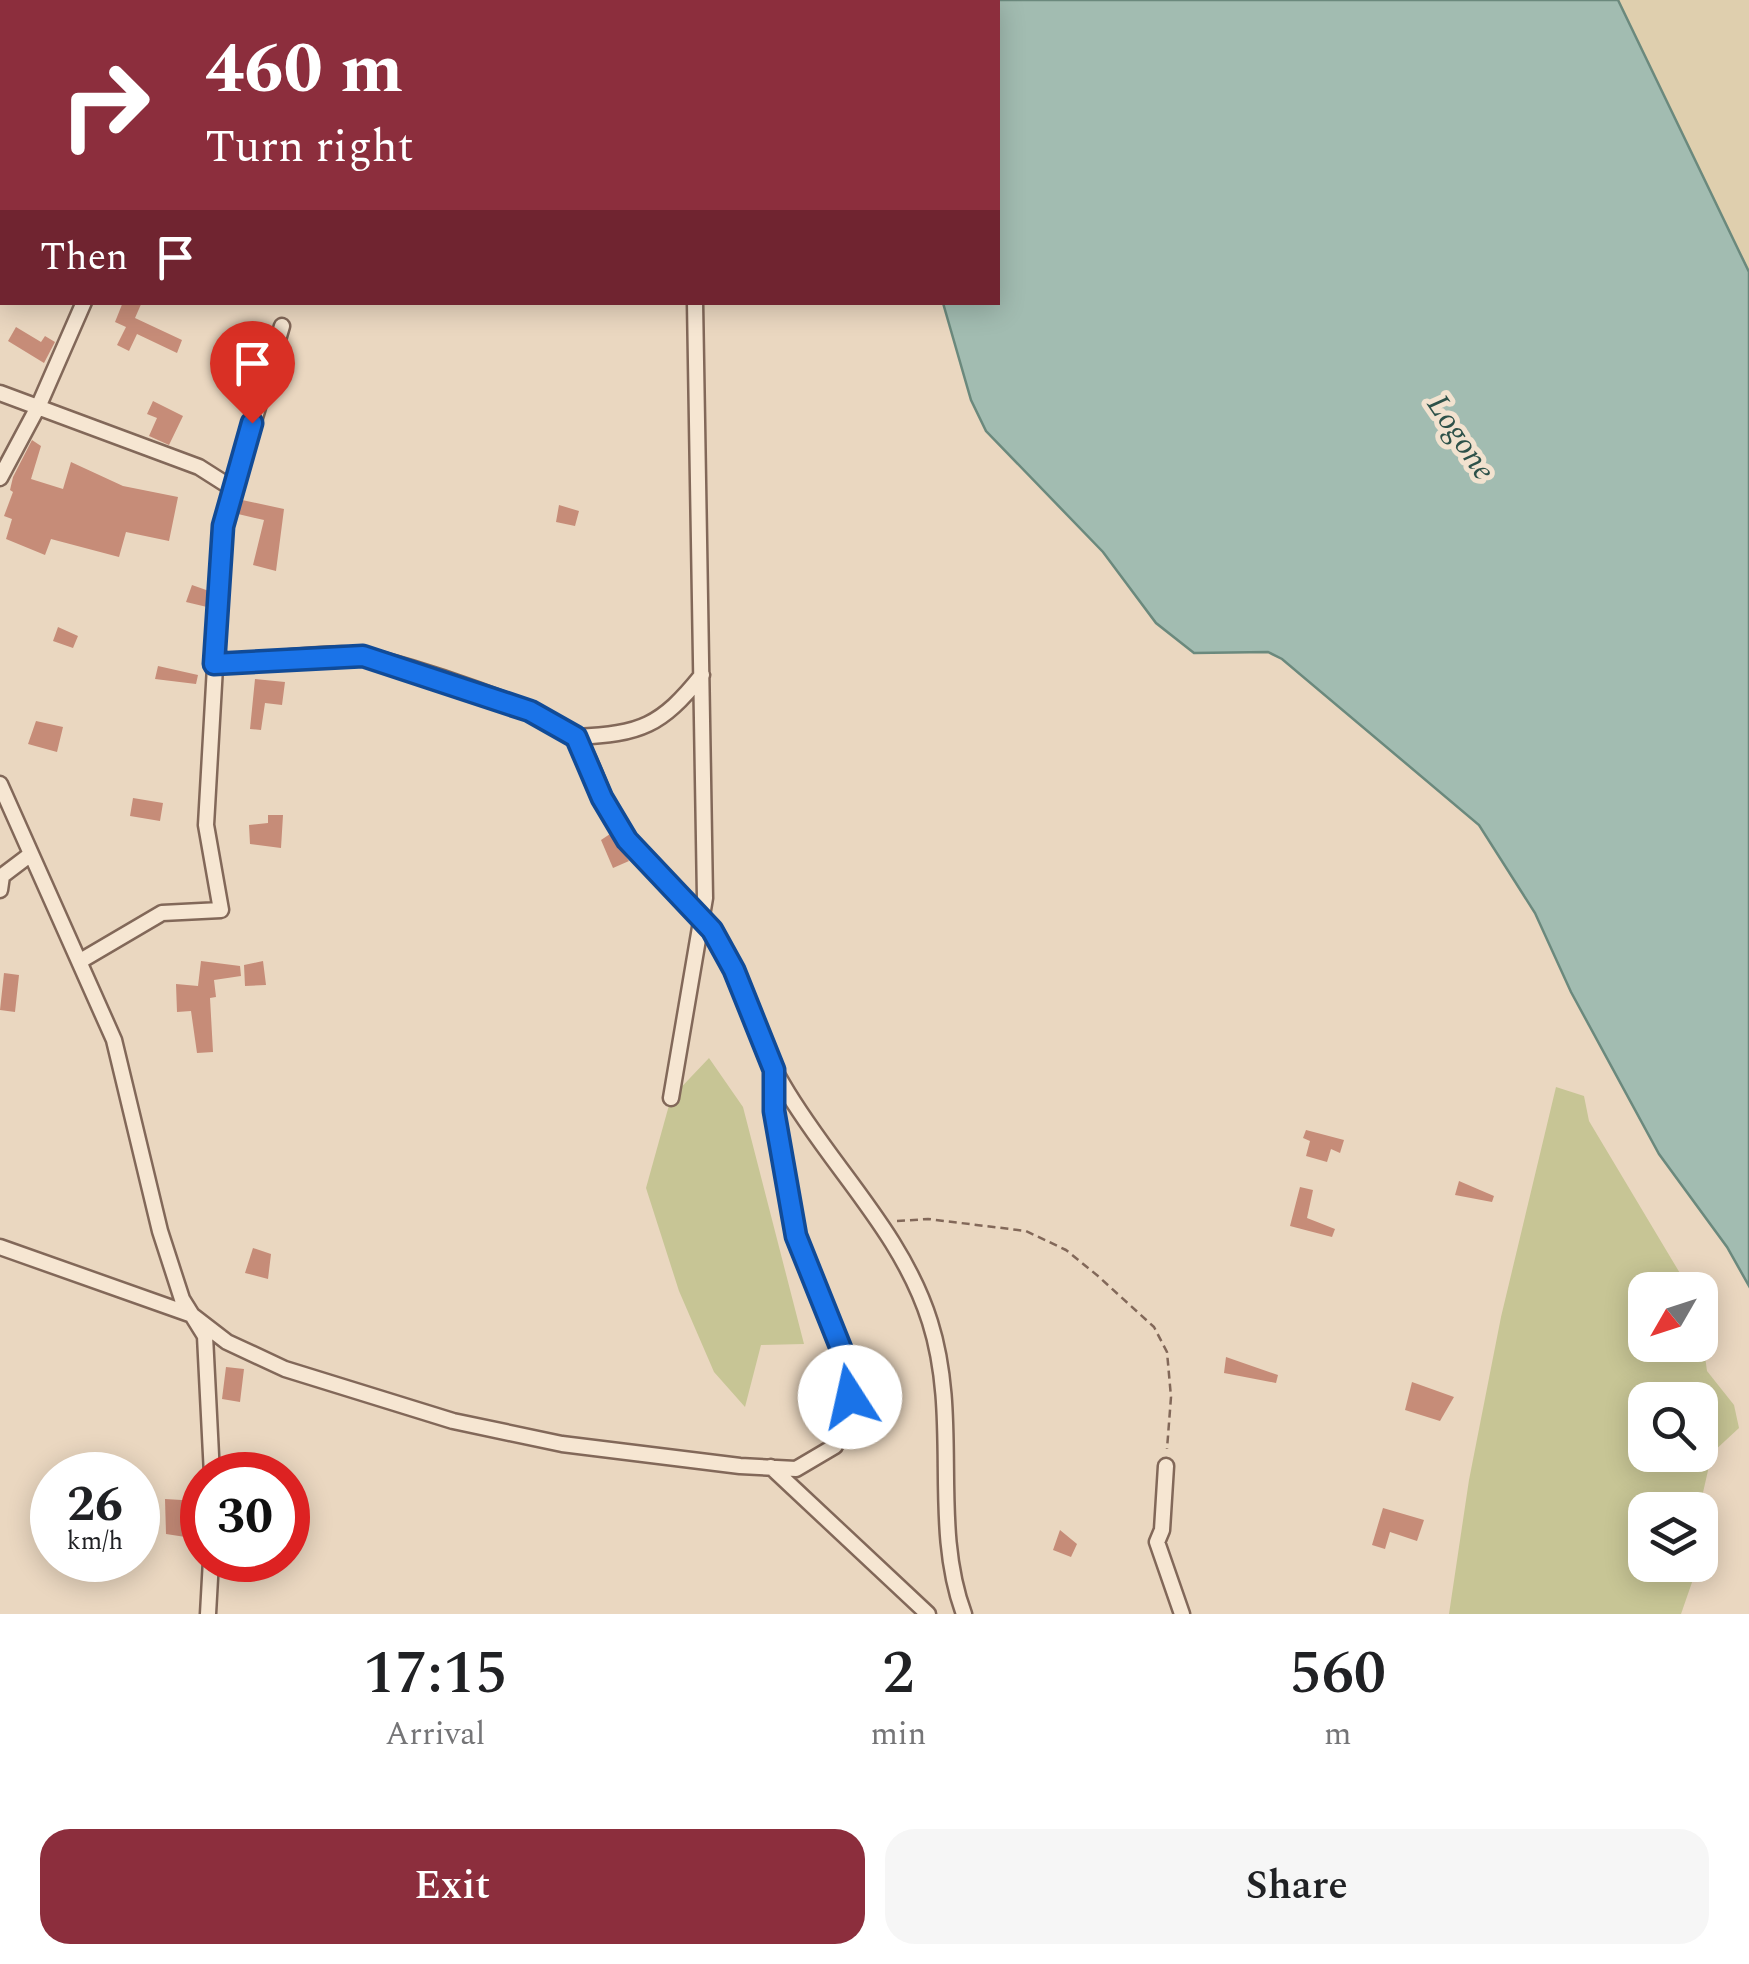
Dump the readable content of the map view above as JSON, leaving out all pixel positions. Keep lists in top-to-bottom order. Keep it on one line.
{"water":["Logone"],"north":"bottom left","page":{"turn":["460 m","Turn right"],"then":"Then","speed":"26 km/h","limit":"30","eta":["17:15","Arrival","2","min","560","m"],"buttons":["Exit","Share"]}}
